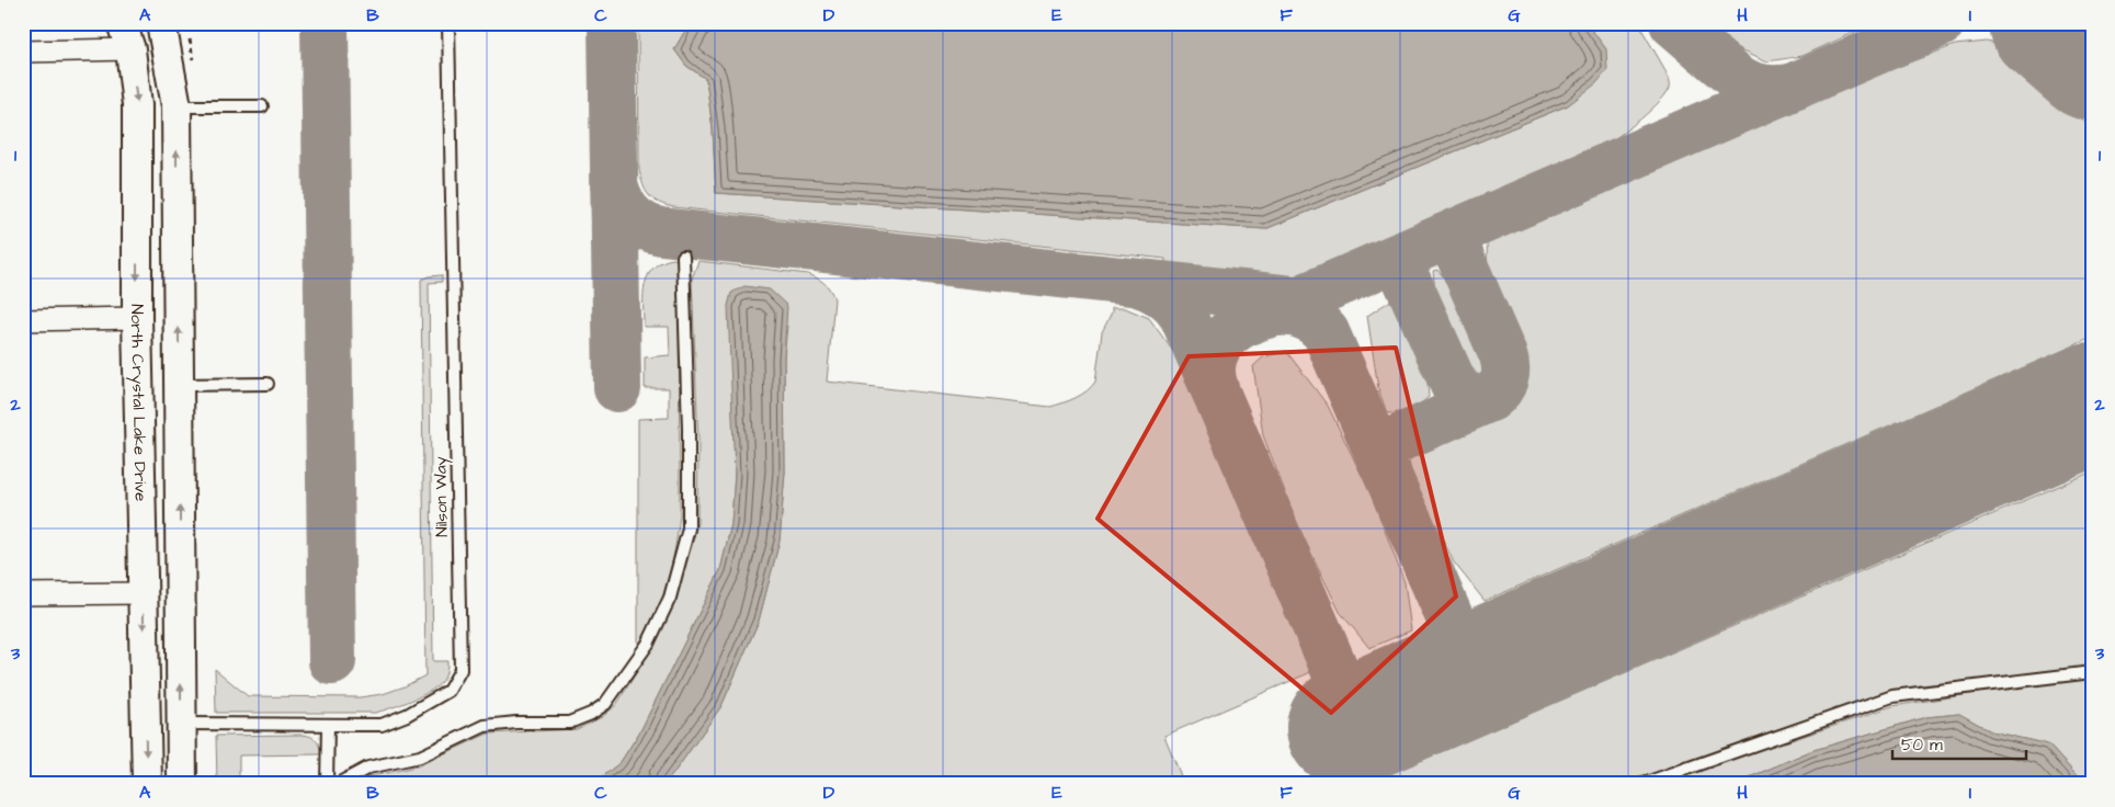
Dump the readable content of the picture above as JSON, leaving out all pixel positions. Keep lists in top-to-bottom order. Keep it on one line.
{"streets":{"main road":["North Crystal Lake Drive"],"lane":["Nilson Way"]},"scale_bar":"50 m","grid":{"columns":["A","B","C","D","E","F","G","H","I"],"rows":["1","2","3"]}}
